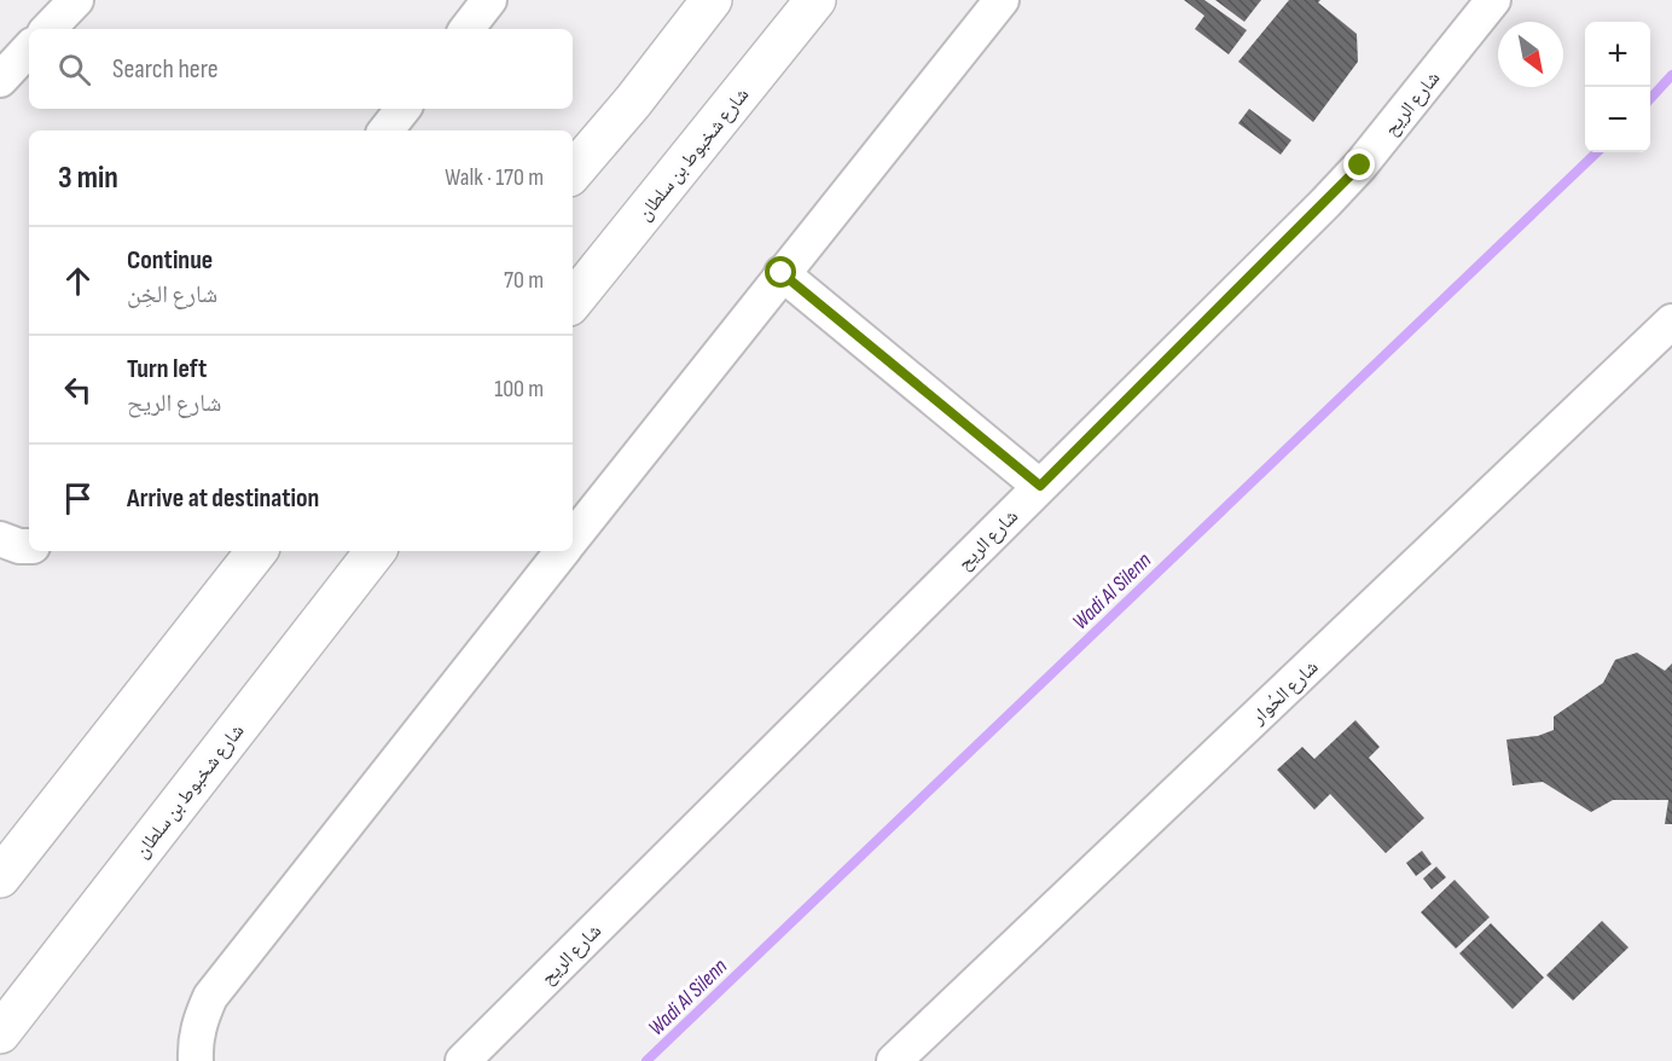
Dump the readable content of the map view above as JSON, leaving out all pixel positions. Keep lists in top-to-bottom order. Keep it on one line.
{"streets":{"main road":["شارع شخبوط بن سلطان"],"street":["شارع الريح","شارع الحُوار"]},"water":["Wadi Al Silenn"],"north":"bottom right","page":{"map_buttons":["+","−"],"search":"Search here","heading":["3 min","Walk · 170 m"],"list":[["Continue","شارع الخِن","70 m"],["Turn left","شارع الريح","100 m"],"Arrive at destination"]}}
